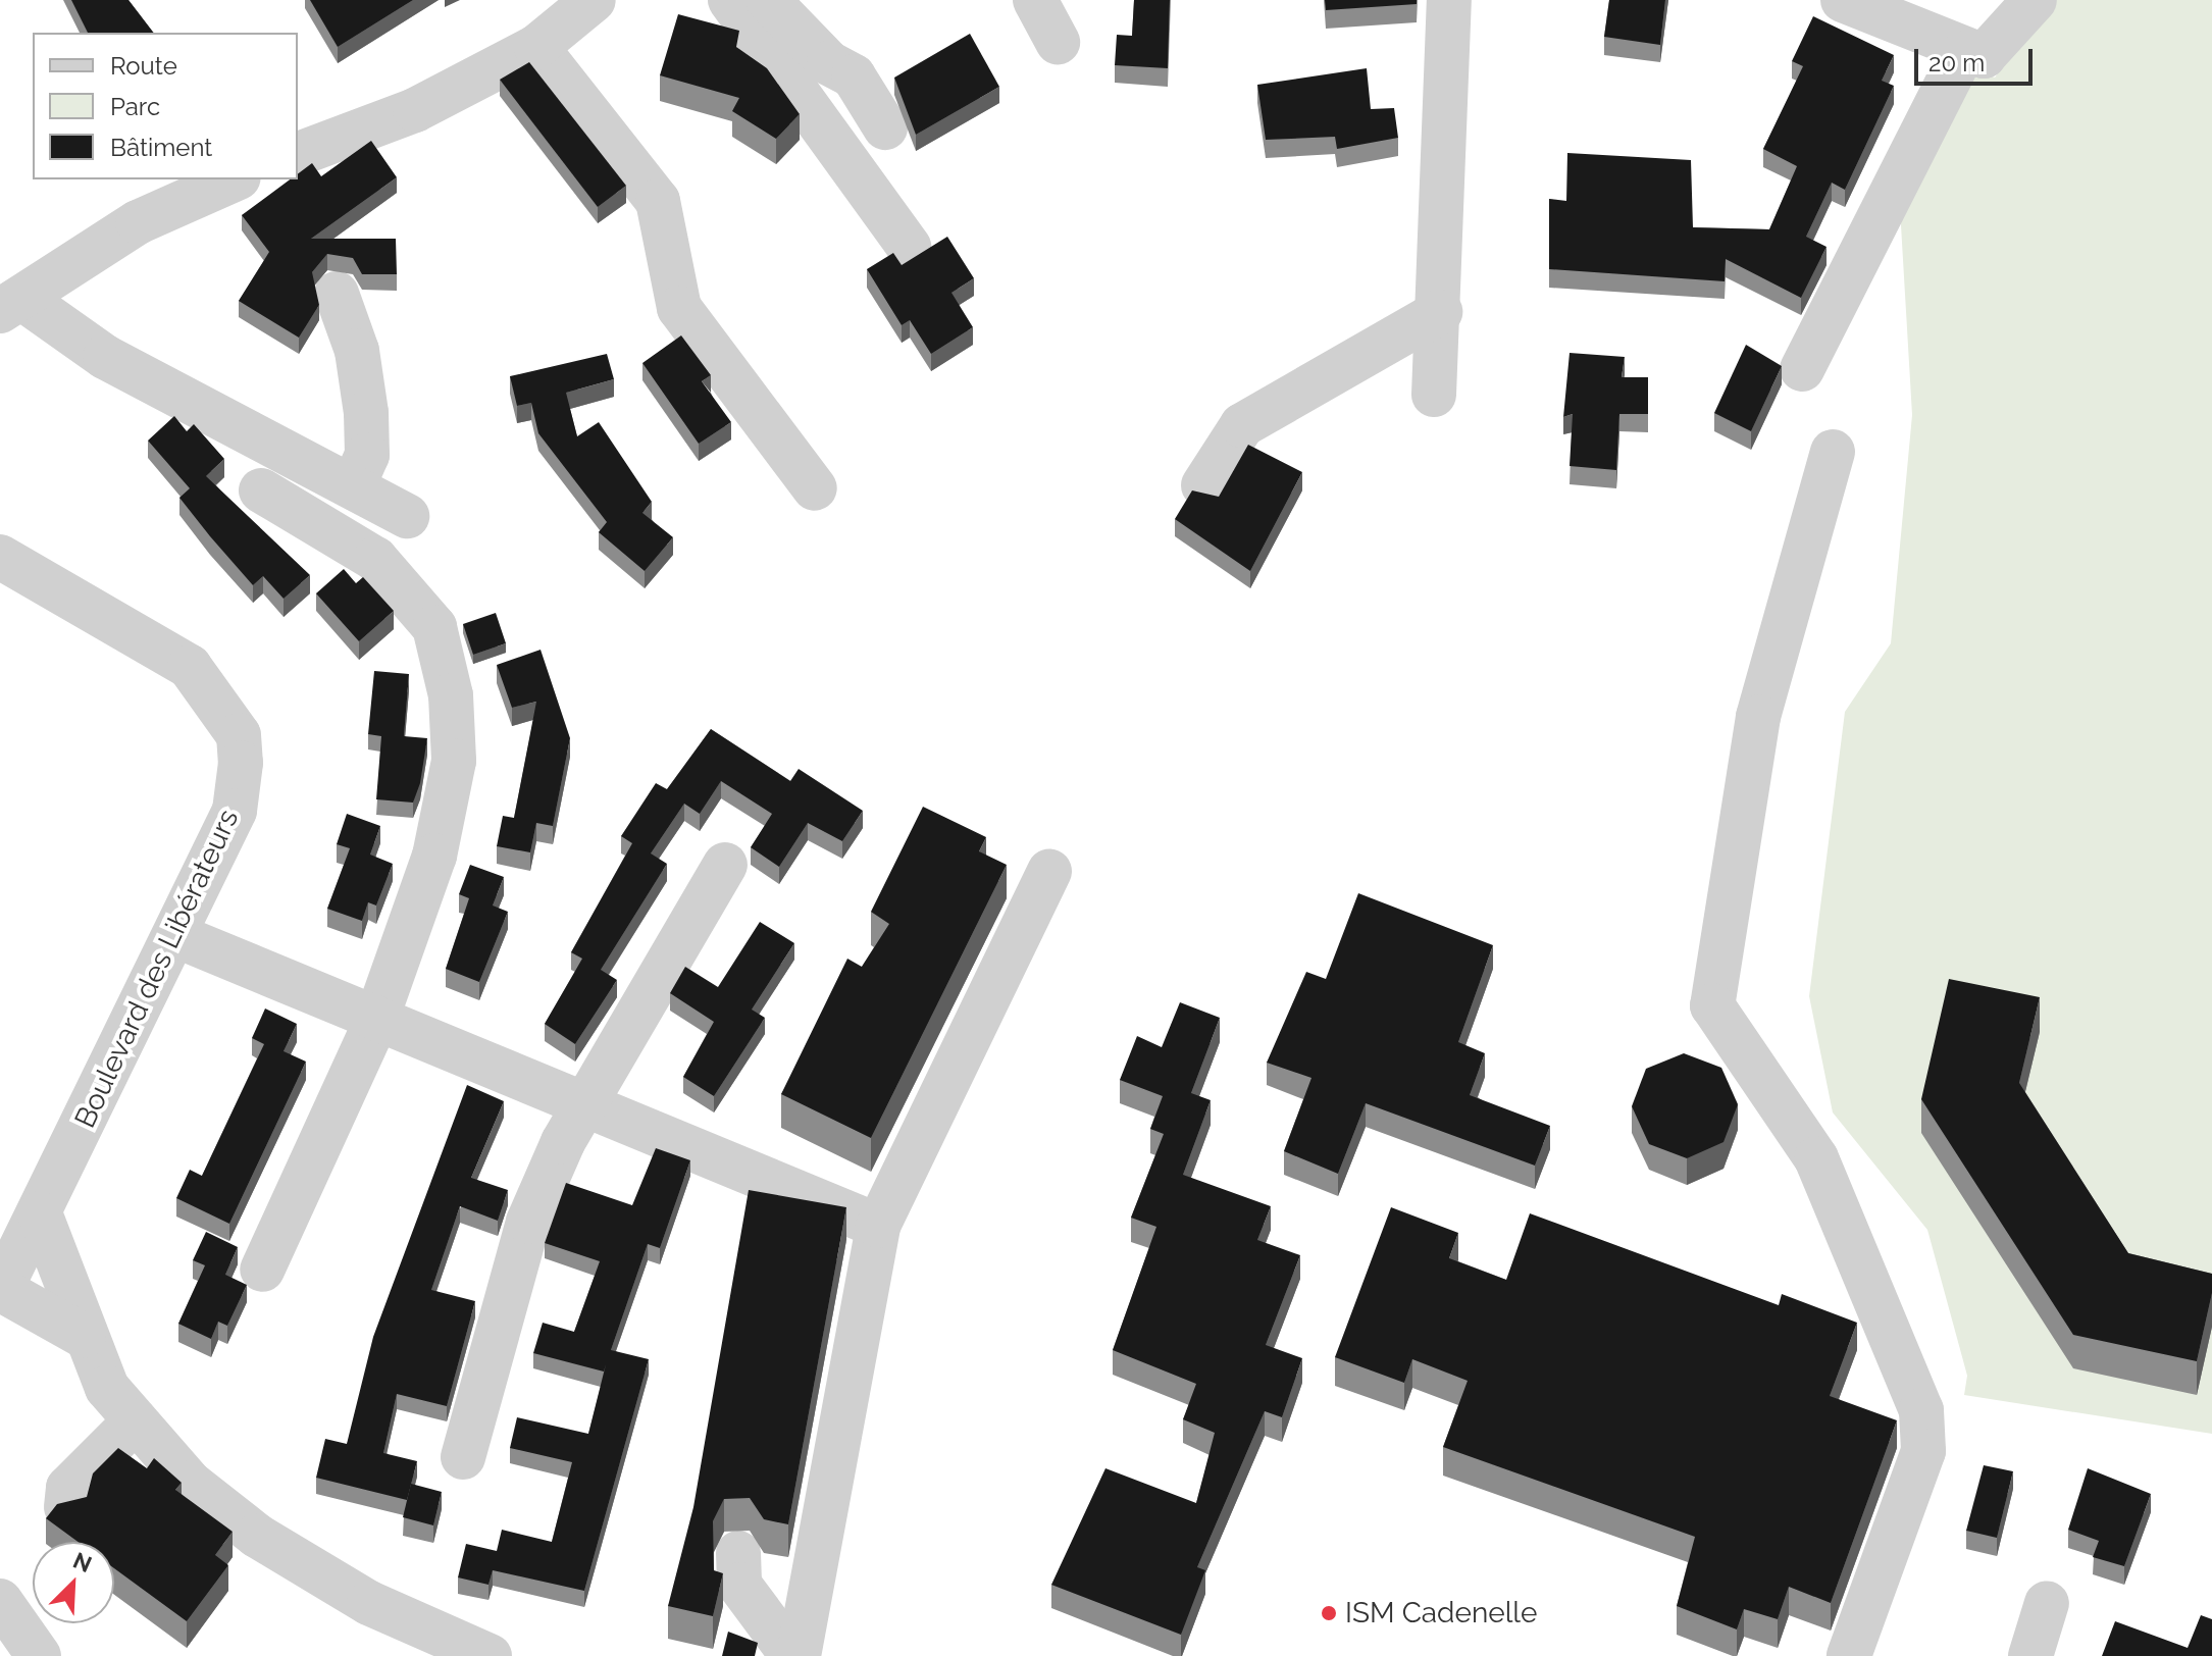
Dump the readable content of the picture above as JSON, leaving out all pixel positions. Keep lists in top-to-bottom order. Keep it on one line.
{"streets":{"street":["Boulevard des Libérateurs"]},"places":["ISM Cadenelle"],"legend":["Route","Parc","Bâtiment"],"scale_bar":"20 m","north":"top right"}
